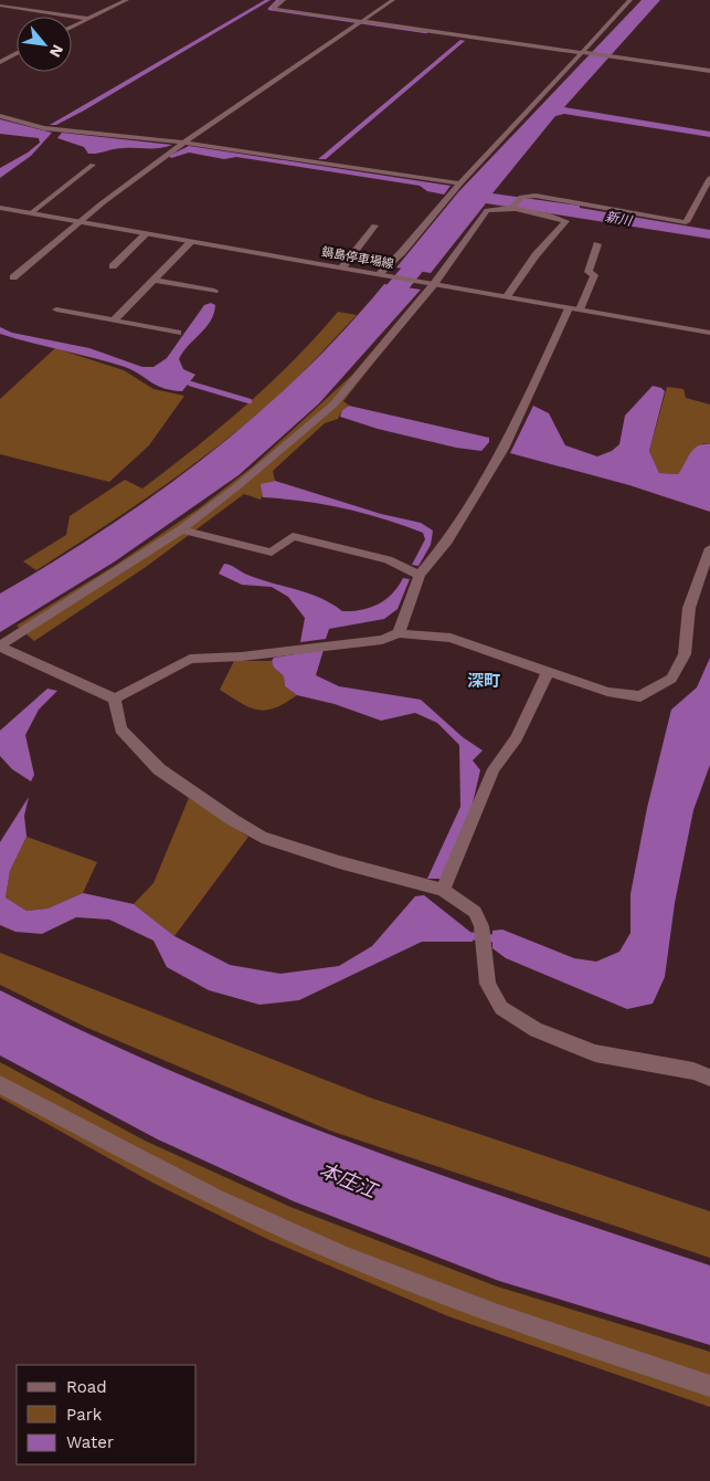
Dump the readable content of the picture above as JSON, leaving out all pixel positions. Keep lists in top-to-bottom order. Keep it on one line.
{"streets":{"street":["鍋島停車場線"]},"districts":["深町"],"water":["新川","本庄江"],"legend":["Road","Park","Water"],"north":"bottom right"}
